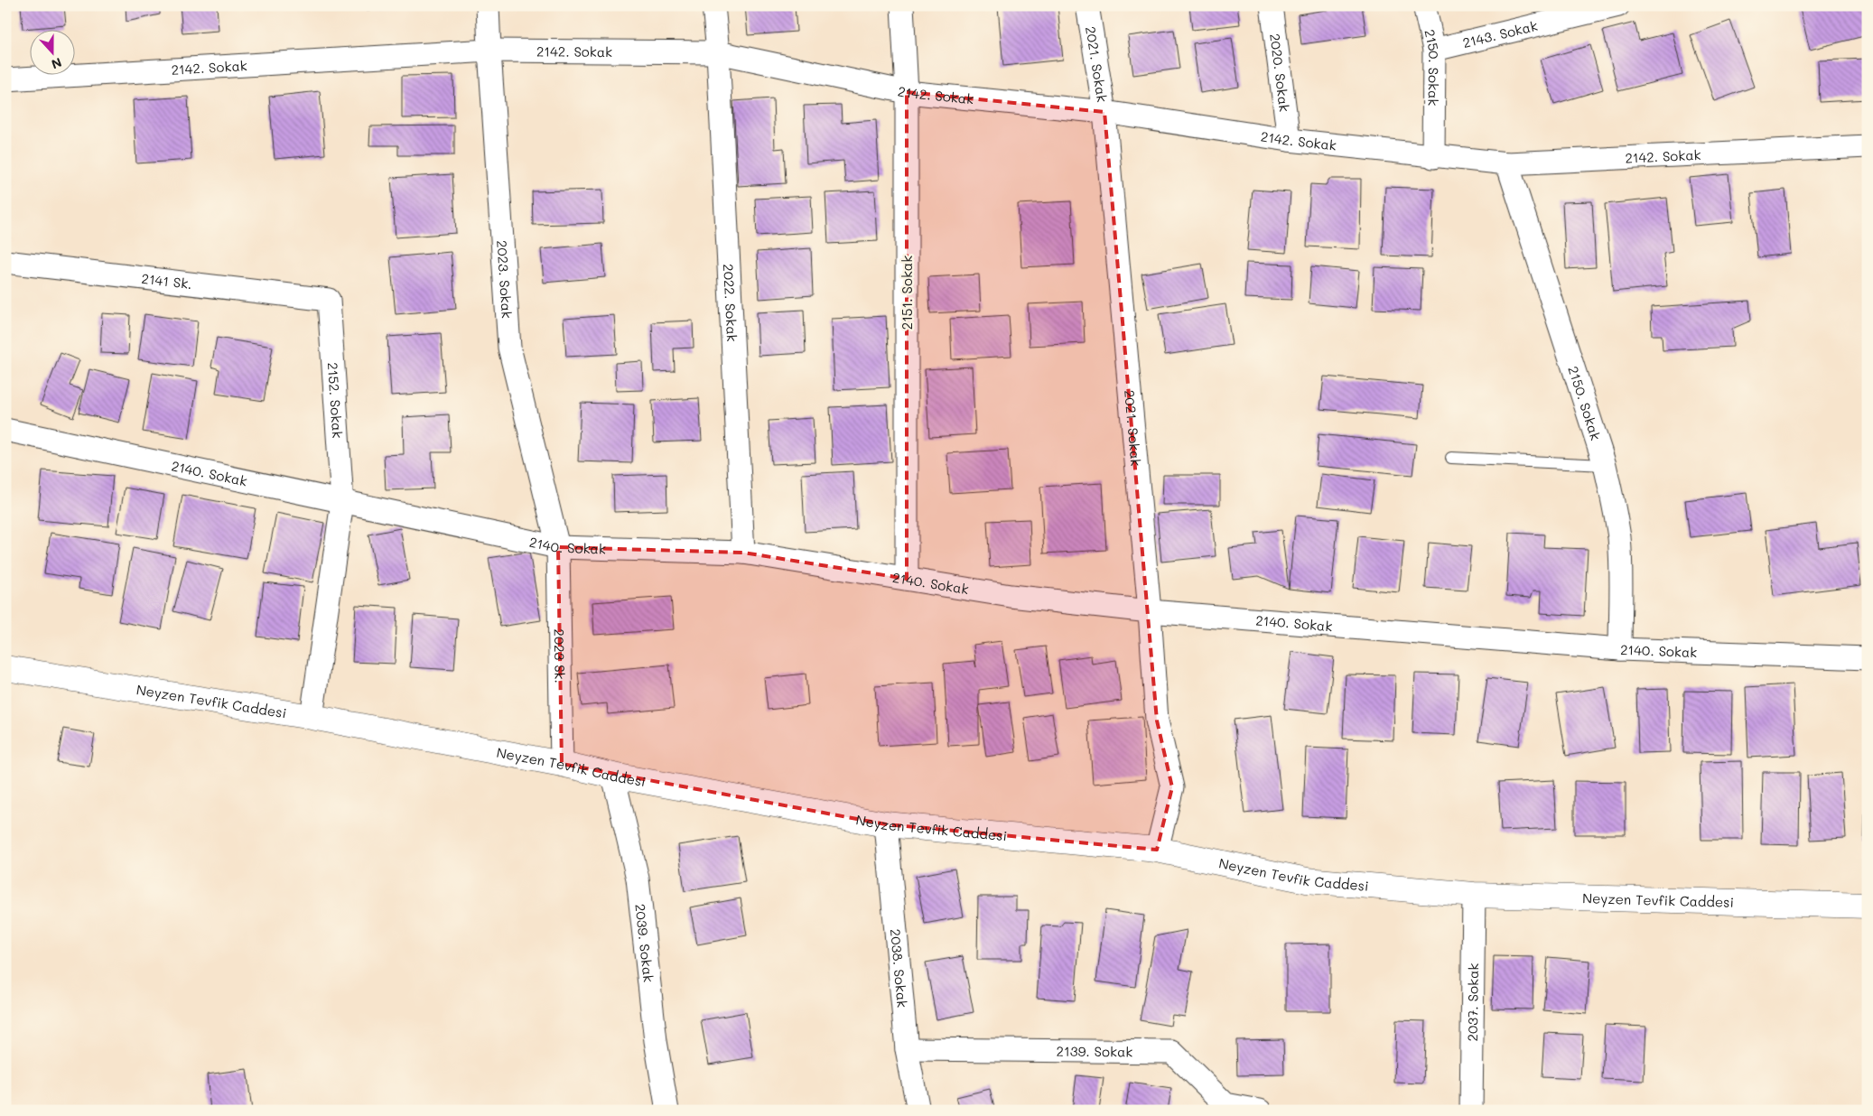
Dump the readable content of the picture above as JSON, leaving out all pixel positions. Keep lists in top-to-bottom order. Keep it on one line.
{"streets":{"street":["2143. Sokak","2142. Sokak","2021. Sokak","2150. Sokak","2020. Sokak","2023. Sokak","2141 Sk.","2151. Sokak","2022. Sokak","2152. Sokak","2140. Sokak","2023 Sk.","Neyzen Tevfik Caddesi","2039. Sokak","2038. Sokak","2037. Sokak","2139. Sokak"]},"crossings":[["2143. Sokak","2150. Sokak"],["2142. Sokak","2021. Sokak"],["2142. Sokak","2150. Sokak"],["2142. Sokak","2020. Sokak"],["2142. Sokak","2023. Sokak"],["2142. Sokak","2151. Sokak"],["2142. Sokak","2022. Sokak"],["2021. Sokak","2140. Sokak"],["2021. Sokak","Neyzen Tevfik Caddesi"],["2150. Sokak","2140. Sokak"],["2023. Sokak","2140. Sokak"],["2023. Sokak","2023 Sk."],["2141 Sk.","2152. Sokak"],["2151. Sokak","2140. Sokak"],["2022. Sokak","2140. Sokak"],["2152. Sokak","2140. Sokak"],["2152. Sokak","Neyzen Tevfik Caddesi"],["2140. Sokak","2023 Sk."],["2023 Sk.","Neyzen Tevfik Caddesi"],["Neyzen Tevfik Caddesi","2039. Sokak"],["Neyzen Tevfik Caddesi","2038. Sokak"],["Neyzen Tevfik Caddesi","2037. Sokak"],["2038. Sokak","2139. Sokak"]],"north":"bottom"}
